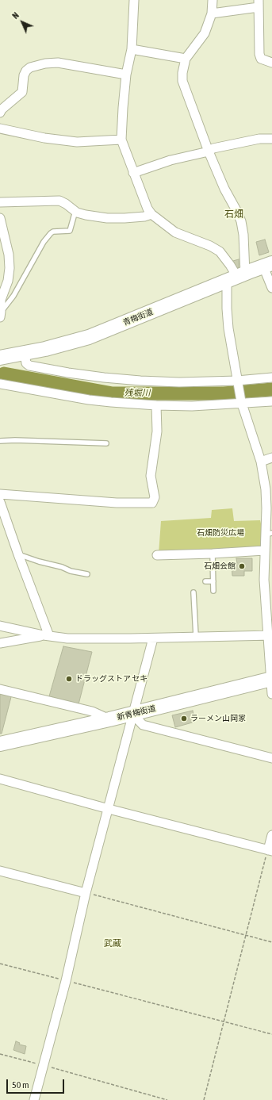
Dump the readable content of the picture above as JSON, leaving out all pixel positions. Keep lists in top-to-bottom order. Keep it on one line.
{"streets":{"main road":["青梅街道","新青梅街道"]},"districts":["石畑","武蔵"],"water":["残堀川"],"parks":["石畑防災広場"],"places":["石畑会館","ドラッグストア セキ","ラーメン山岡家"],"scale_bar":"50 m","north":"top left"}
